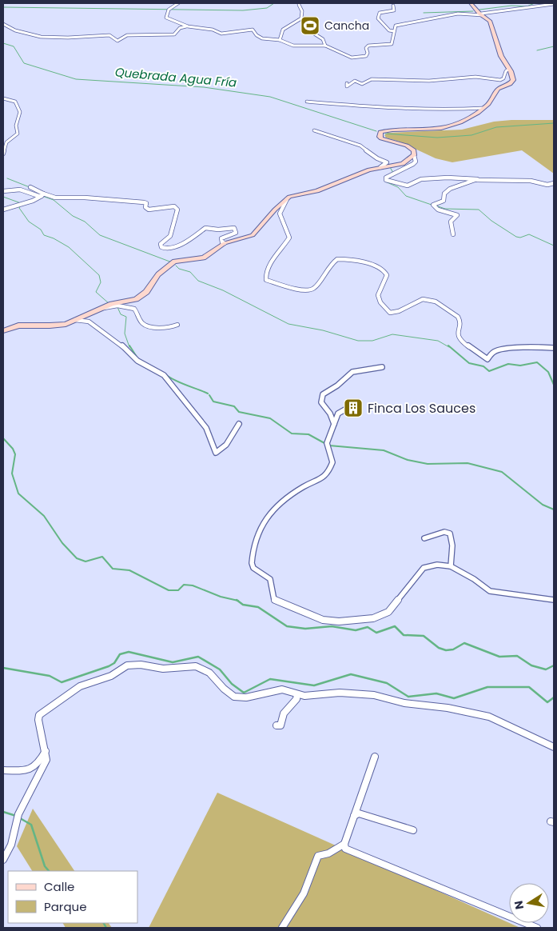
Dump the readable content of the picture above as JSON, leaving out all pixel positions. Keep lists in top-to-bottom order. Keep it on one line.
{"water":["Quebrada Agua Fría"],"places":{"sports":["Cancha"],"building":["Finca Los Sauces"]},"legend":["Calle","Parque"],"north":"left"}
